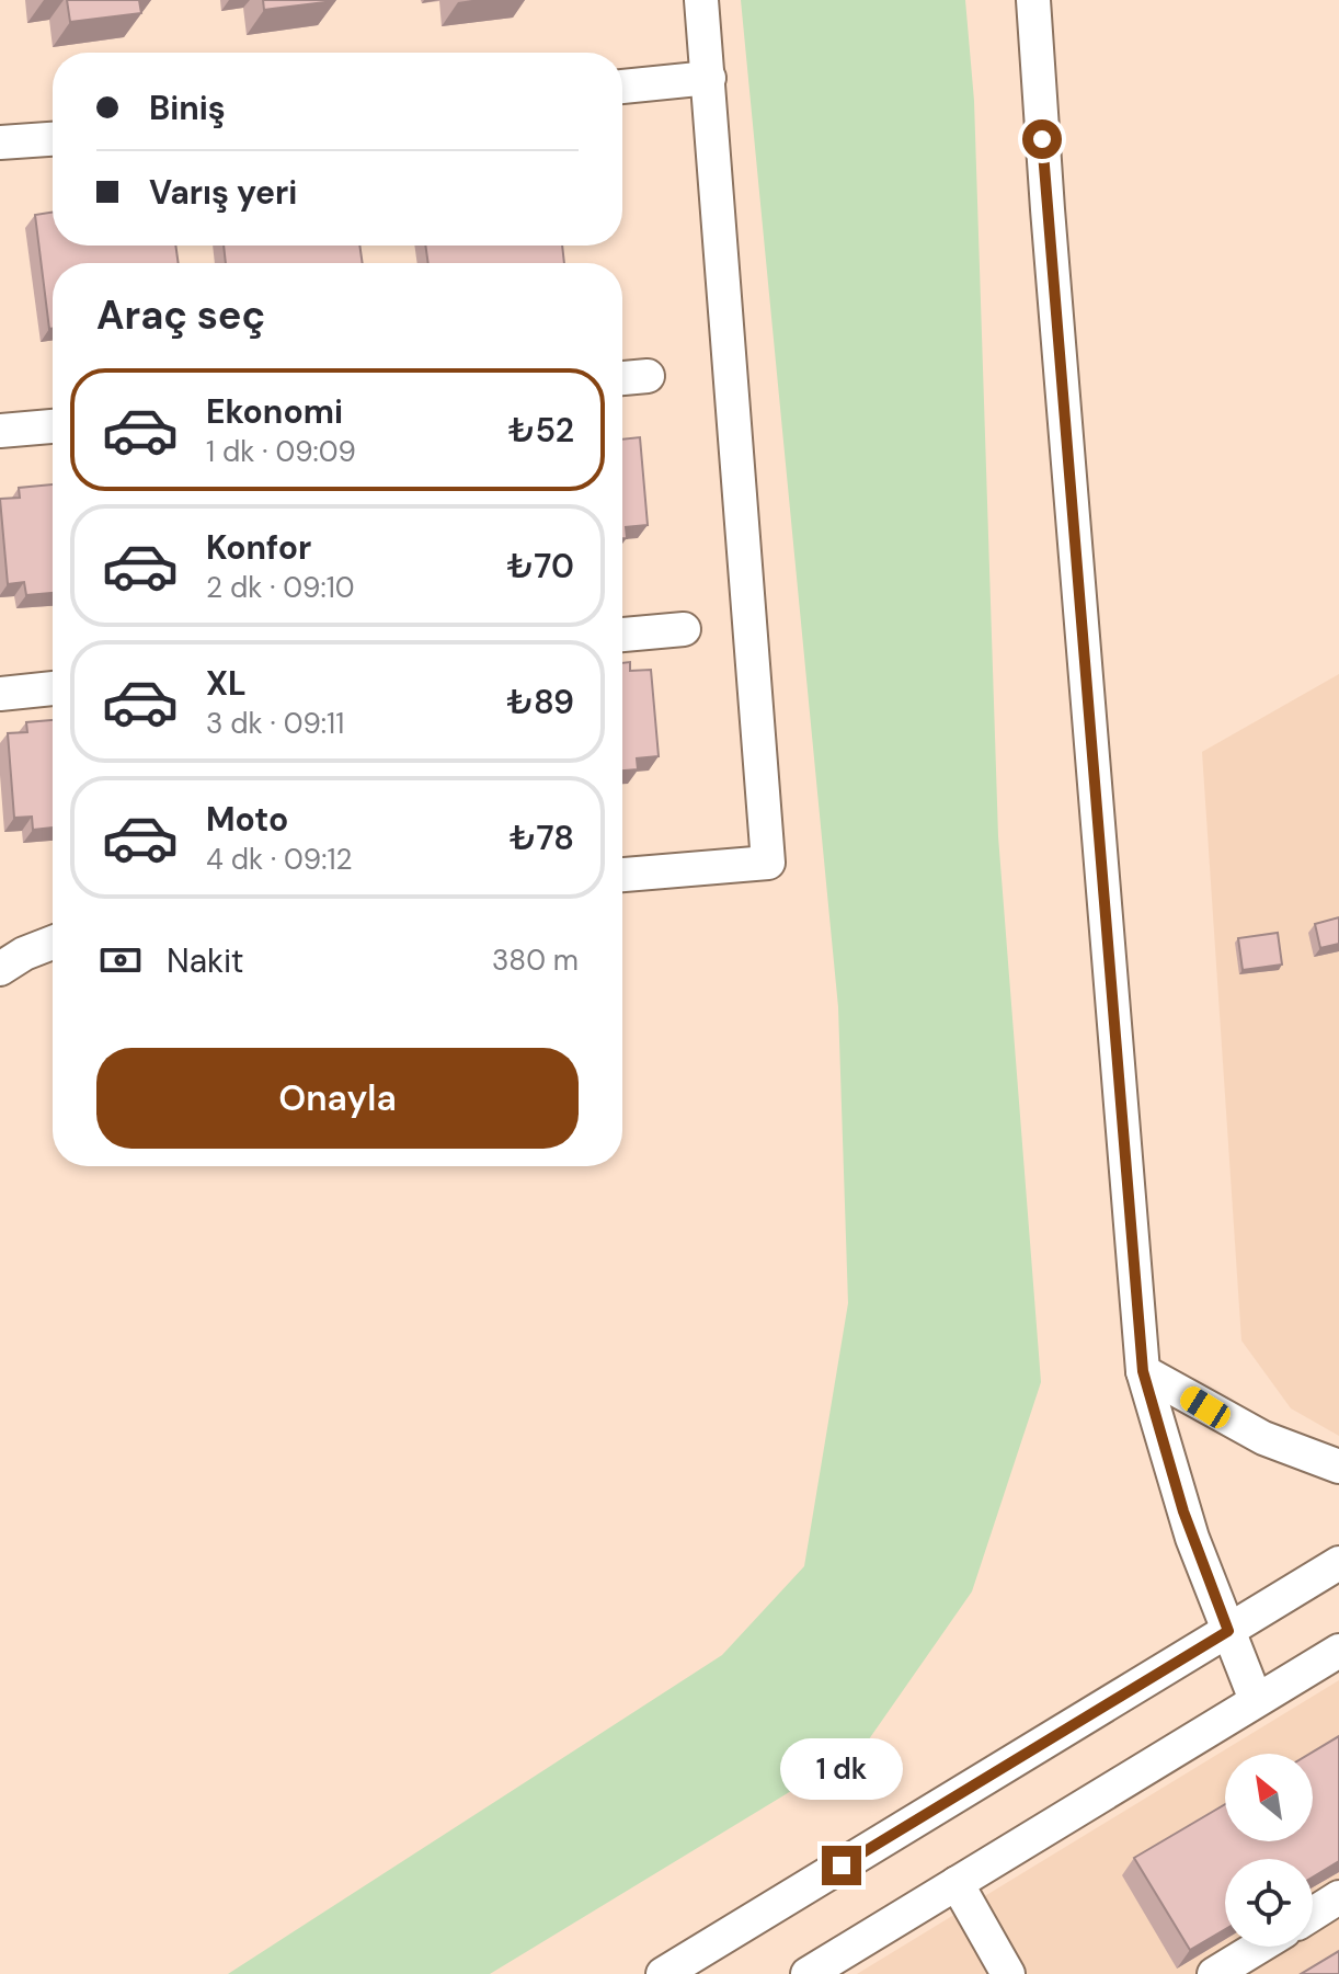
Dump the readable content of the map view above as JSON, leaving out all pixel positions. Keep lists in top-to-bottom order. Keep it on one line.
{"north":"top left","page":{"banner":["Biniş","Varış yeri"],"heading":"Araç seç","list":[{"name":"Ekonomi","note":"1 dk · 09:09","value":"₺52"},{"name":"Konfor","note":"2 dk · 09:10","value":"₺70"},{"name":"XL","note":"3 dk · 09:11","value":"₺89"},{"name":"Moto","note":"4 dk · 09:12","value":"₺78"}],"pay":["Nakit","380 m"],"buttons":"Onayla","bubble":"1 dk"}}
